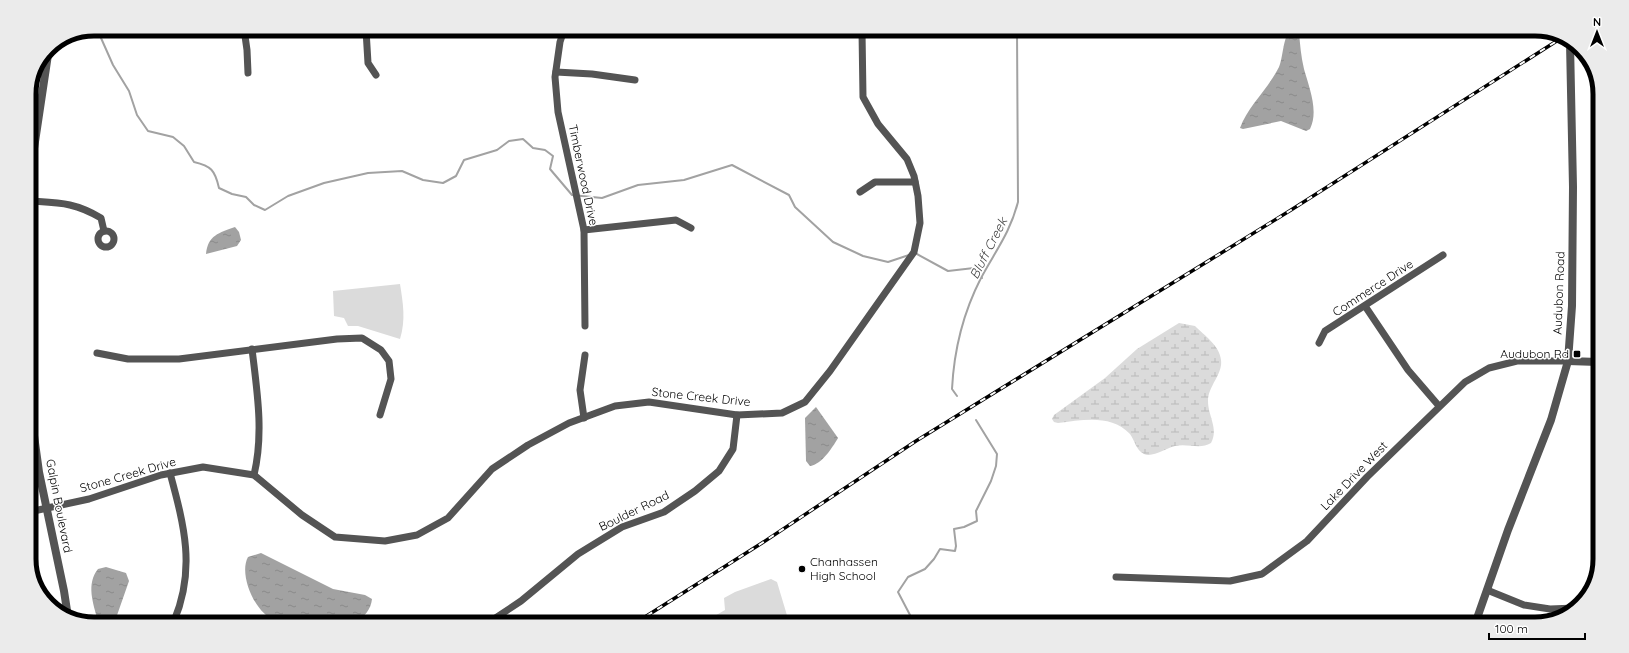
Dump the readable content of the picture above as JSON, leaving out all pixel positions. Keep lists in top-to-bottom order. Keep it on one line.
{"streets":{"street":["Timberwood Drive","Commerce Drive","Audubon Road","Stone Creek Drive","Lake Drive West","Galpin Boulevard","Boulder Road"]},"crossings":[["Audubon Road","Lake Drive West"],["Stone Creek Drive","Galpin Boulevard"],["Stone Creek Drive","Boulder Road"]],"water":["Bluff Creek"],"places":{"transit":["Audubon Rd"],"other":["Chanhassen High School"]},"scale_bar":"100 m","north":"top"}
